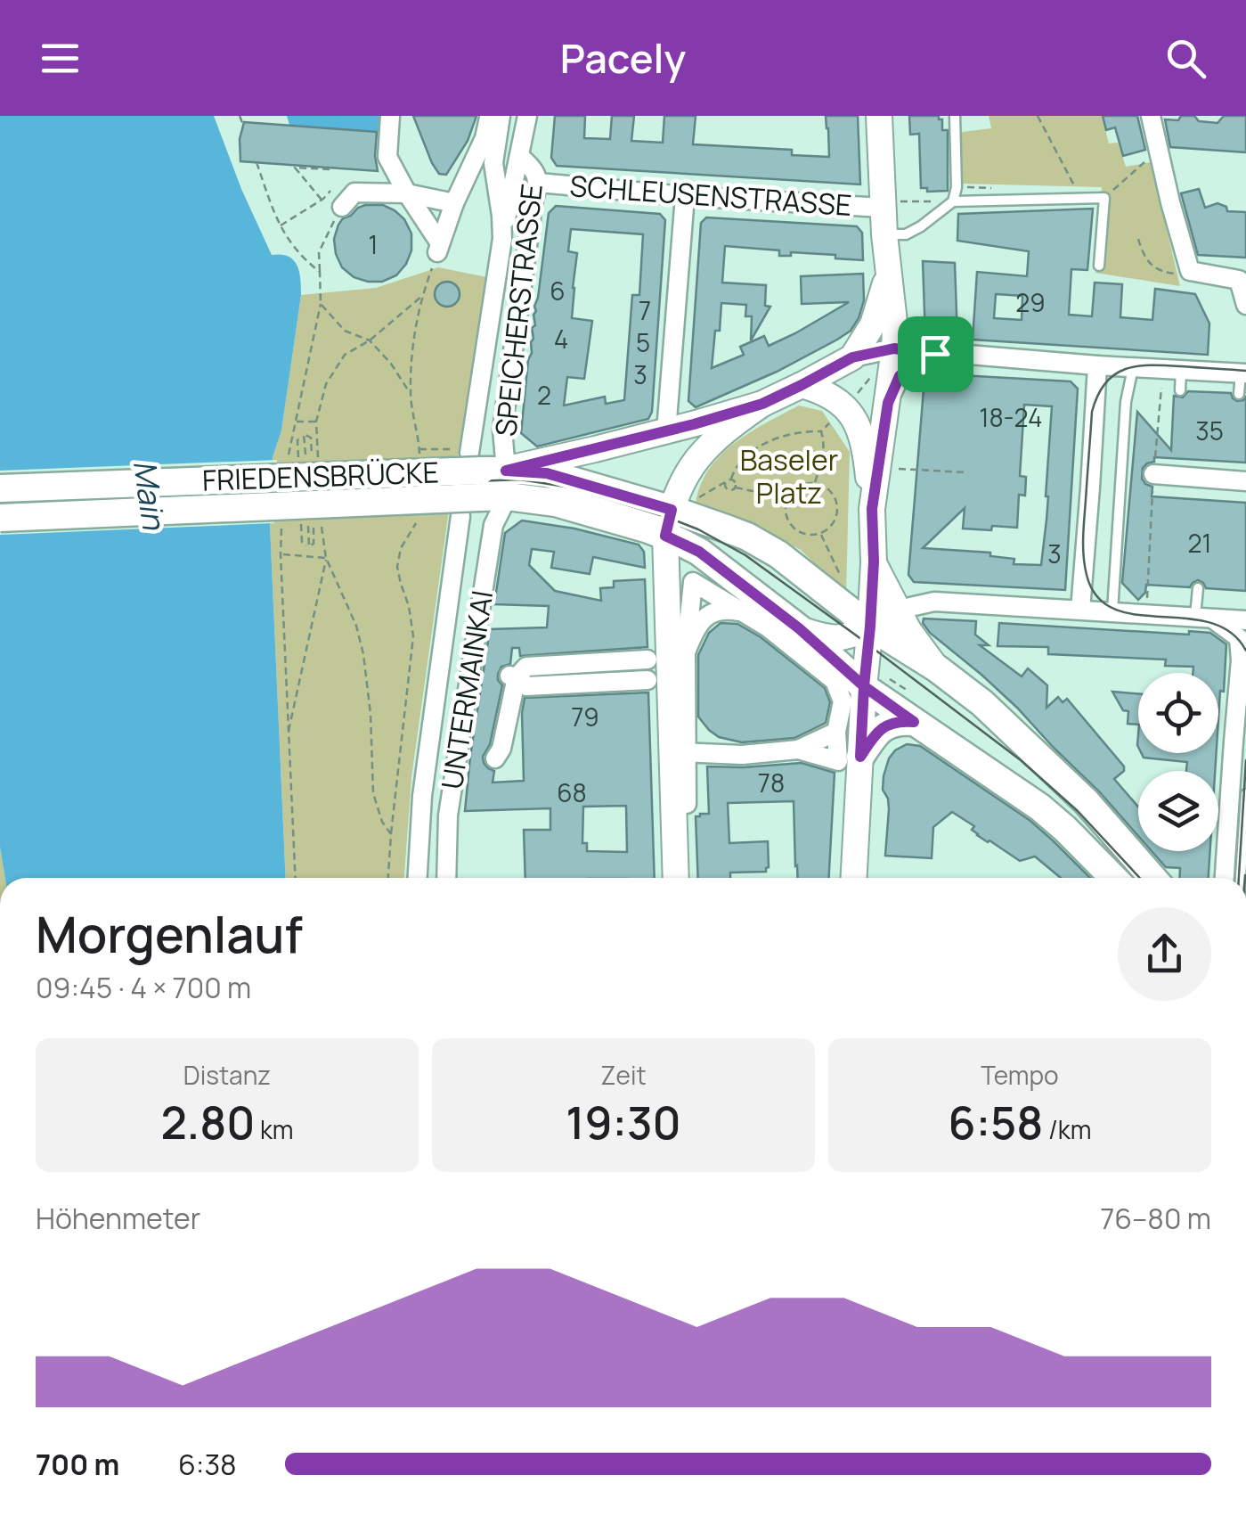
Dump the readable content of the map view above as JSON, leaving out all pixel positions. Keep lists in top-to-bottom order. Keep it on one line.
{"streets":{"main road":["FRIEDENSBRÜCKE"],"street":["SCHLEUSENSTRASSE","SPEICHERSTRASSE","UNTERMAINKAI"]},"crossings":[["SCHLEUSENSTRASSE","SPEICHERSTRASSE"],["SPEICHERSTRASSE","FRIEDENSBRÜCKE"],["SPEICHERSTRASSE","UNTERMAINKAI"],["FRIEDENSBRÜCKE","UNTERMAINKAI"]],"water":["Main"],"parks":["Baseler Platz"],"house_numbers":["1","6","29","7","4","5","3","2","18-24","35","21","3","79","78","68"],"page":{"header":"Pacely","heading":["Morgenlauf","09:45 · 4 × 700 m"],"stats":[["Distanz","2.80 km"],["Zeit","19:30"],["Tempo","6:58 /km"]],"chart":["Höhenmeter","76–80 m"],"list":[{"name":"700 m","note":"6:38"}]}}
